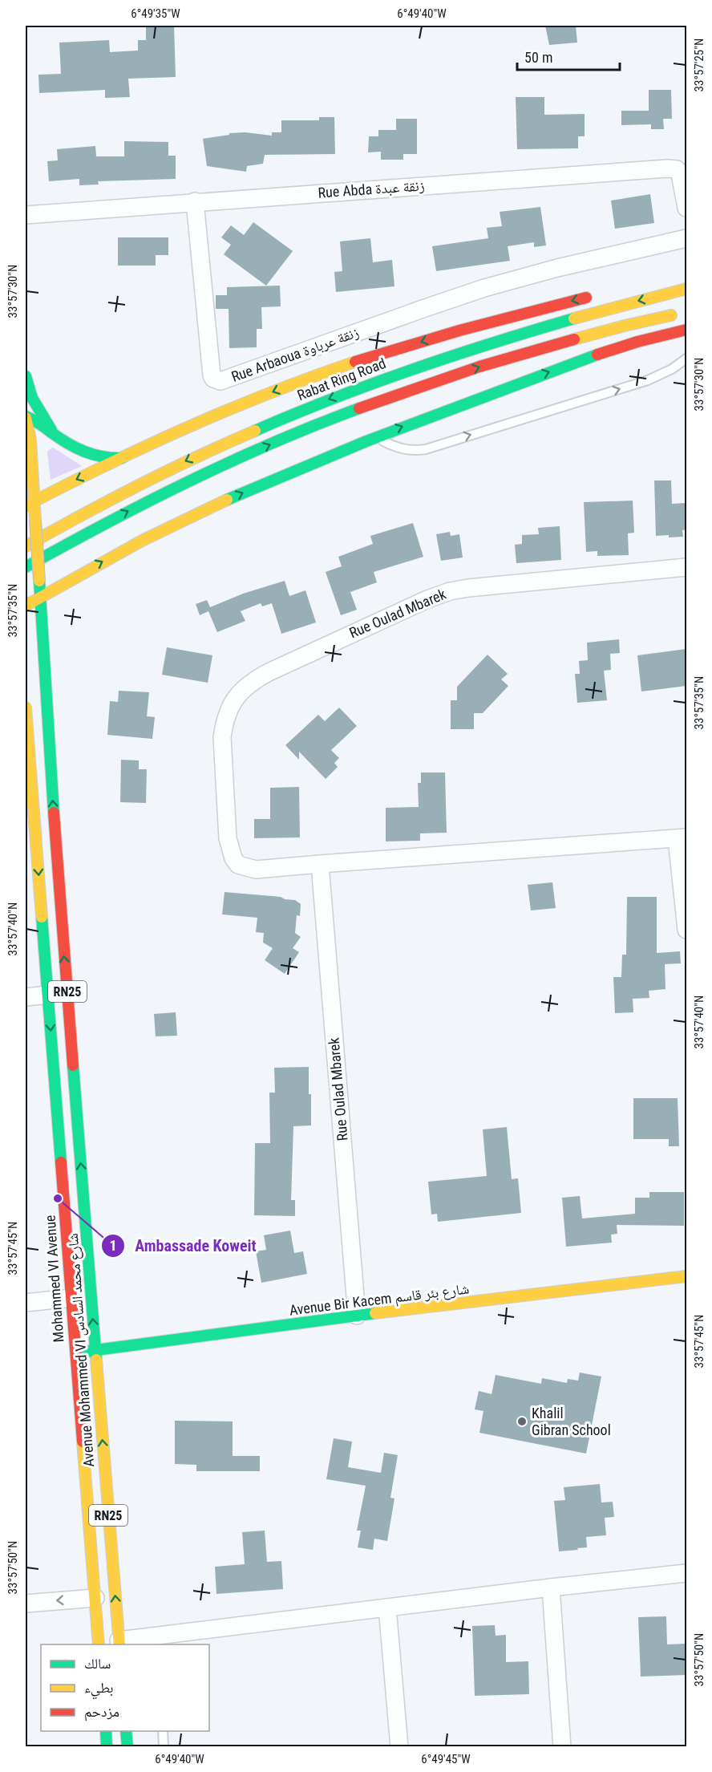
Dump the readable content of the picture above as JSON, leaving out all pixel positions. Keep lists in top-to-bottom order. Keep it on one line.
{"streets":{"main road":["Rabat Ring Road","RN25","Mohammed VI Avenue","Avenue Bir Kacem شارع بئر قاسم","Avenue Mohammed VI شارع محمد السادس"],"street":["Rue Abda زنقة عبدة","Rue Arbaoua زنقة عرباوة","Rue Oulad Mbarek"]},"crossings":[["Rue Abda زنقة عبدة","Rue Arbaoua زنقة عرباوة"],["Rue Oulad Mbarek","Avenue Bir Kacem شارع بئر قاسم"],["Mohammed VI Avenue","Avenue Bir Kacem شارع بئر قاسم"],["Avenue Bir Kacem شارع بئر قاسم","Avenue Mohammed VI شارع محمد السادس"]],"one_way":["Mohammed VI Avenue","Avenue Mohammed VI شارع محمد السادس"],"places":["Ambassade Koweit","Khalil Gibran School"],"legend":["سالك","بطيء","مزدحم"],"scale_bar":"50 m","coordinates":["6°49'35\"W","6°49'40\"W","33°57'25\"N","33°57'30\"N","33°57'35\"N","33°57'40\"N","33°57'45\"N","33°57'50\"N","6°49'45\"W"]}
